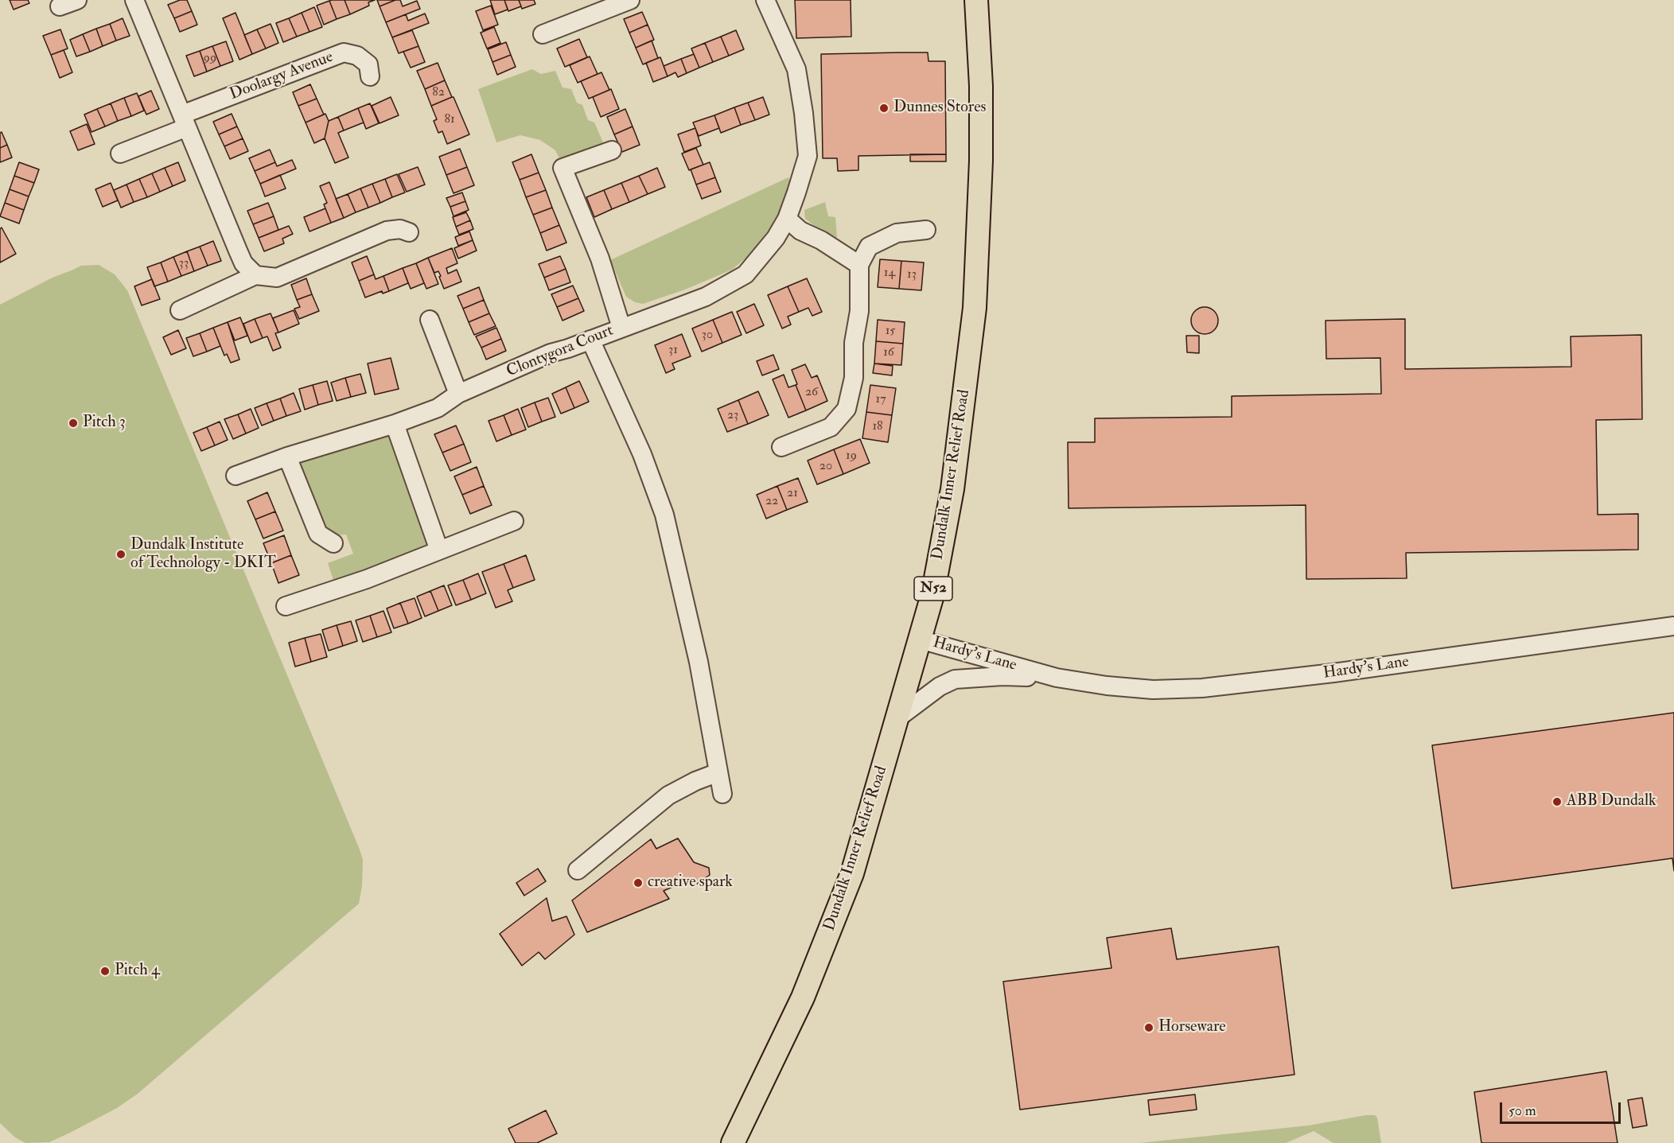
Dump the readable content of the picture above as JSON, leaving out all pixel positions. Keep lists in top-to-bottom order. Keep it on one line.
{"streets":{"main road":["Dundalk Inner Relief Road","N52"],"street":["Doolargy Avenue","Clontygora Court","Hardy's Lane"]},"crossings":[["Dundalk Inner Relief Road","Hardy's Lane"]],"places":["Dunnes Stores","Pitch 3","Dundalk Institute of Technology - DKIT","ABB Dundalk","creative spark","Pitch 4","Horseware"],"house_numbers":["99","82","81","33","14","13","15","30","31","16","26","17","23","18","19","20","21","22"],"scale_bar":"50 m"}
